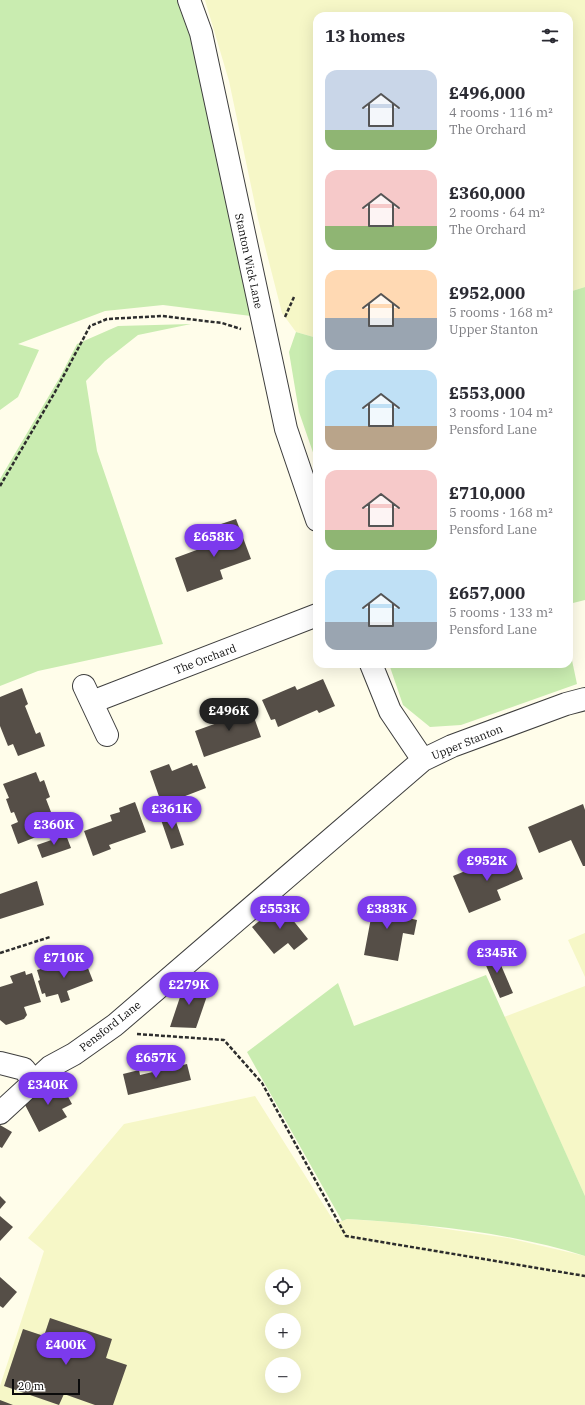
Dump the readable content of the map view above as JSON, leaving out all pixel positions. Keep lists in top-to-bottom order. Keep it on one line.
{"streets":{"street":["Stanton Wick Lane","The Orchard","Upper Stanton","Pensford Lane"]},"crossings":[["Upper Stanton","Pensford Lane"]],"scale_bar":"20 m","page":{"heading":"13 homes","list":[{"name":"£496,000","note":"4 rooms · 116 m² · The Orchard"},{"name":"£360,000","note":"2 rooms · 64 m² · The Orchard"},{"name":"£952,000","note":"5 rooms · 168 m² · Upper Stanton"},{"name":"£553,000","note":"3 rooms · 104 m² · Pensford Lane"},{"name":"£710,000","note":"5 rooms · 168 m² · Pensford Lane"},{"name":"£657,000","note":"5 rooms · 133 m² · Pensford Lane"}],"price":["£658K","£496K","£361K","£360K","£952K","£553K","£383K","£345K","£710K","£279K","£657K","£340K","£400K"],"map_buttons":["+","−"],"scale":"20 m"}}
